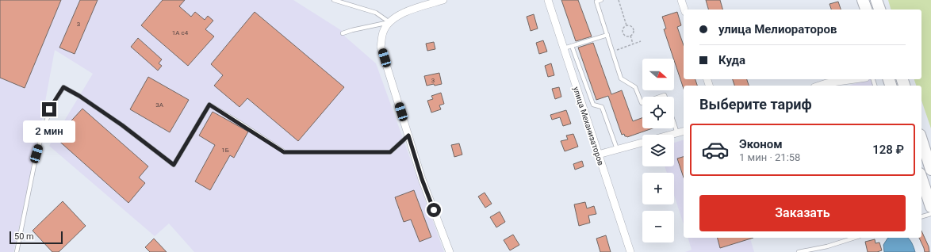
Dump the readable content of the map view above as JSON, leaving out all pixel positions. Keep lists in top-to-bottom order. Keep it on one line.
{"streets":{"street":["улица Механизаторов"]},"house_numbers":["3","1А с4","3","3А","1Б"],"scale_bar":"50 m","north":"right","page":{"banner":["улица Мелиораторов","Куда"],"map_buttons":["+","−"],"heading":"Выберите тариф","bubble":"2 мин","list":[{"name":"Эконом","note":"1 мин · 21:58","value":"128 ₽"}],"buttons":"Заказать","scale":"50 m"}}
